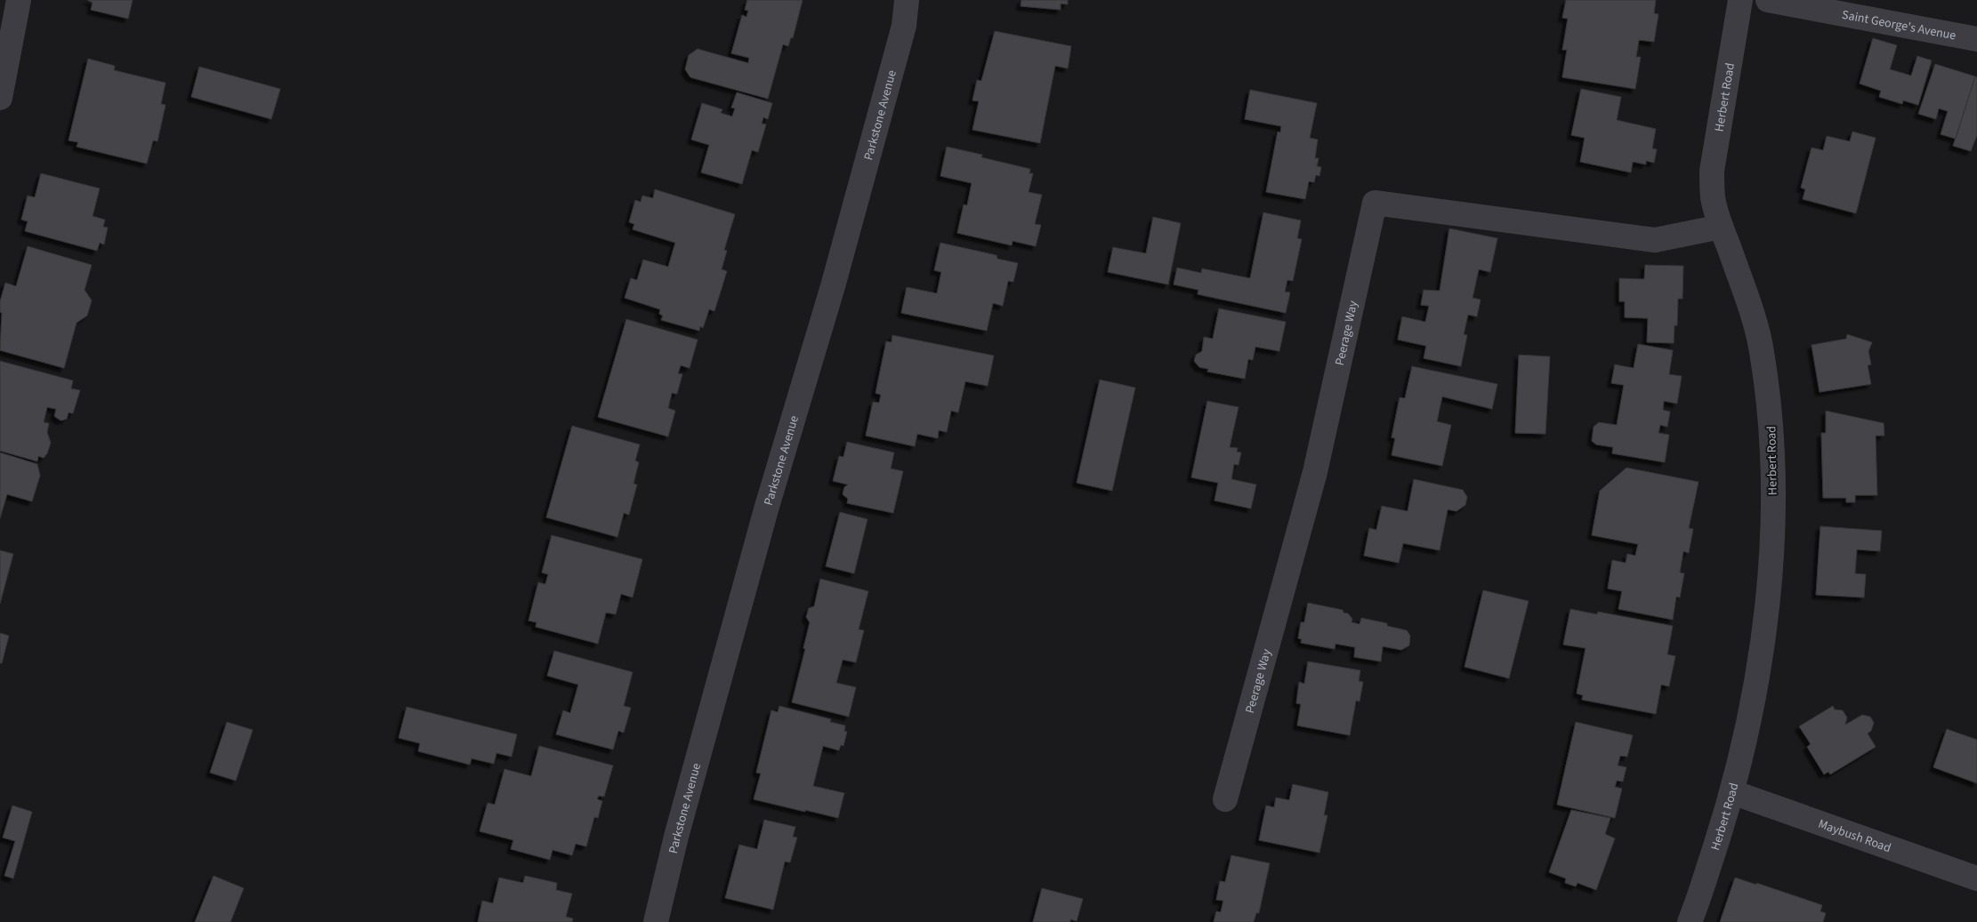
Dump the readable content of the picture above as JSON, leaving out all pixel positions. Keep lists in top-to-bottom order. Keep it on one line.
{"streets":{"street":["Saint George's Avenue","Herbert Road","Parkstone Avenue","Peerage Way","Maybush Road"]},"crossings":[["Herbert Road","Peerage Way"],["Herbert Road","Maybush Road"]]}
